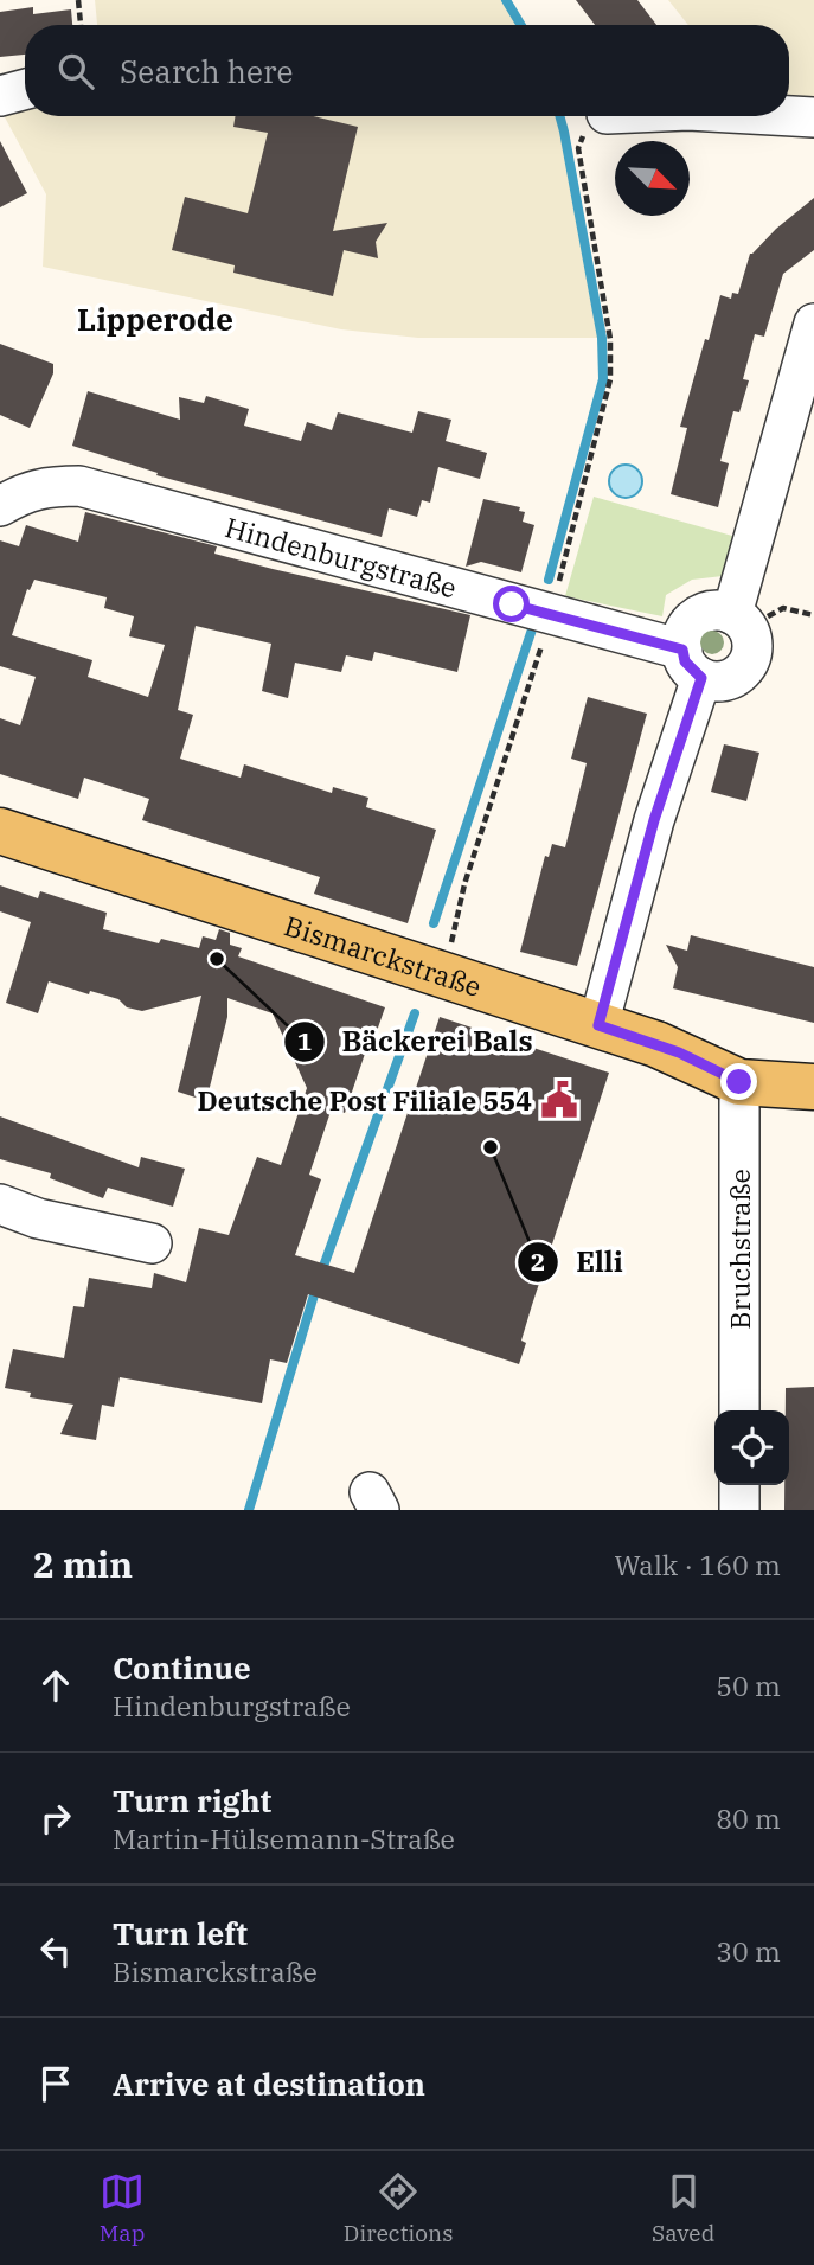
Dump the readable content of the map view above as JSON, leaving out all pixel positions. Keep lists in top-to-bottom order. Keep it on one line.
{"streets":{"main road":["Bismarckstraße"],"street":["Hindenburgstraße","Bruchstraße"]},"crossings":[["Bismarckstraße","Bruchstraße"]],"districts":["Lipperode"],"places":{"other":["Bäckerei Bals","Elli"],"public building":["Deutsche Post Filiale 554"]},"north":"bottom right","page":{"search":"Search here","heading":["2 min","Walk · 160 m"],"list":[["Continue","Hindenburgstraße","50 m"],["Turn right","Martin-Hülsemann-Straße","80 m"],["Turn left","Bismarckstraße","30 m"],"Arrive at destination"],"nav":["Map","Directions","Saved"]}}
